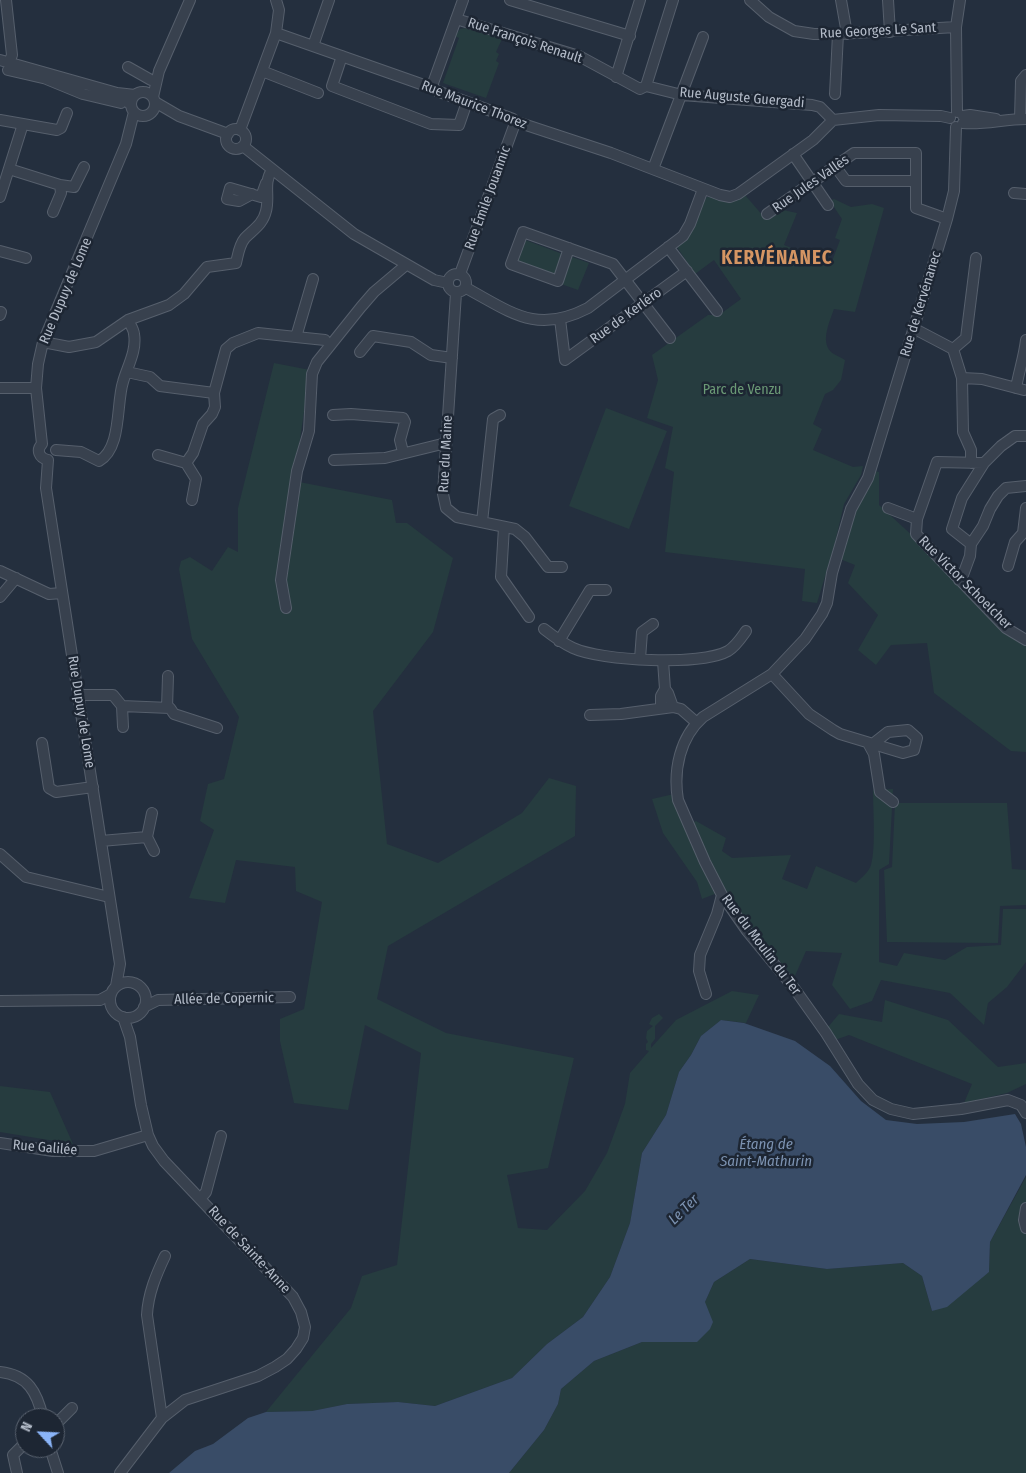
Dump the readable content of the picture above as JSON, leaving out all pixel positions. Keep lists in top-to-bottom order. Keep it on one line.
{"streets":{"street":["Rue Georges Le Sant","Rue François Renault","Rue Auguste Guergadi","Rue Maurice Thorez","Rue Jules Vallès","Rue Émile Jouannic","Rue Dupuy de Lome","Rue de Kervénanec","Rue de Kerléro","Rue du Maine","Rue Victor Schoelcher","Rue du Moulin du Ter","Allée de Copernic","Rue Galilée","Rue de Sainte-Anne"]},"crossings":[["Rue Georges Le Sant","Rue de Kervénanec"],["Rue François Renault","Rue Auguste Guergadi"],["Rue Auguste Guergadi","Rue Maurice Thorez"],["Rue Maurice Thorez","Rue Émile Jouannic"],["Rue Jules Vallès","Rue de Kervénanec"],["Rue Émile Jouannic","Rue du Maine"],["Rue Dupuy de Lome","Allée de Copernic"],["Rue Dupuy de Lome","Rue de Sainte-Anne"],["Rue de Kervénanec","Rue du Moulin du Ter"],["Allée de Copernic","Rue de Sainte-Anne"],["Rue Galilée","Rue de Sainte-Anne"]],"districts":["KERVÉNANEC"],"water":["Étang de Saint-Mathurin","Le Ter"],"parks":["Parc de Venzu"],"north":"top left"}
